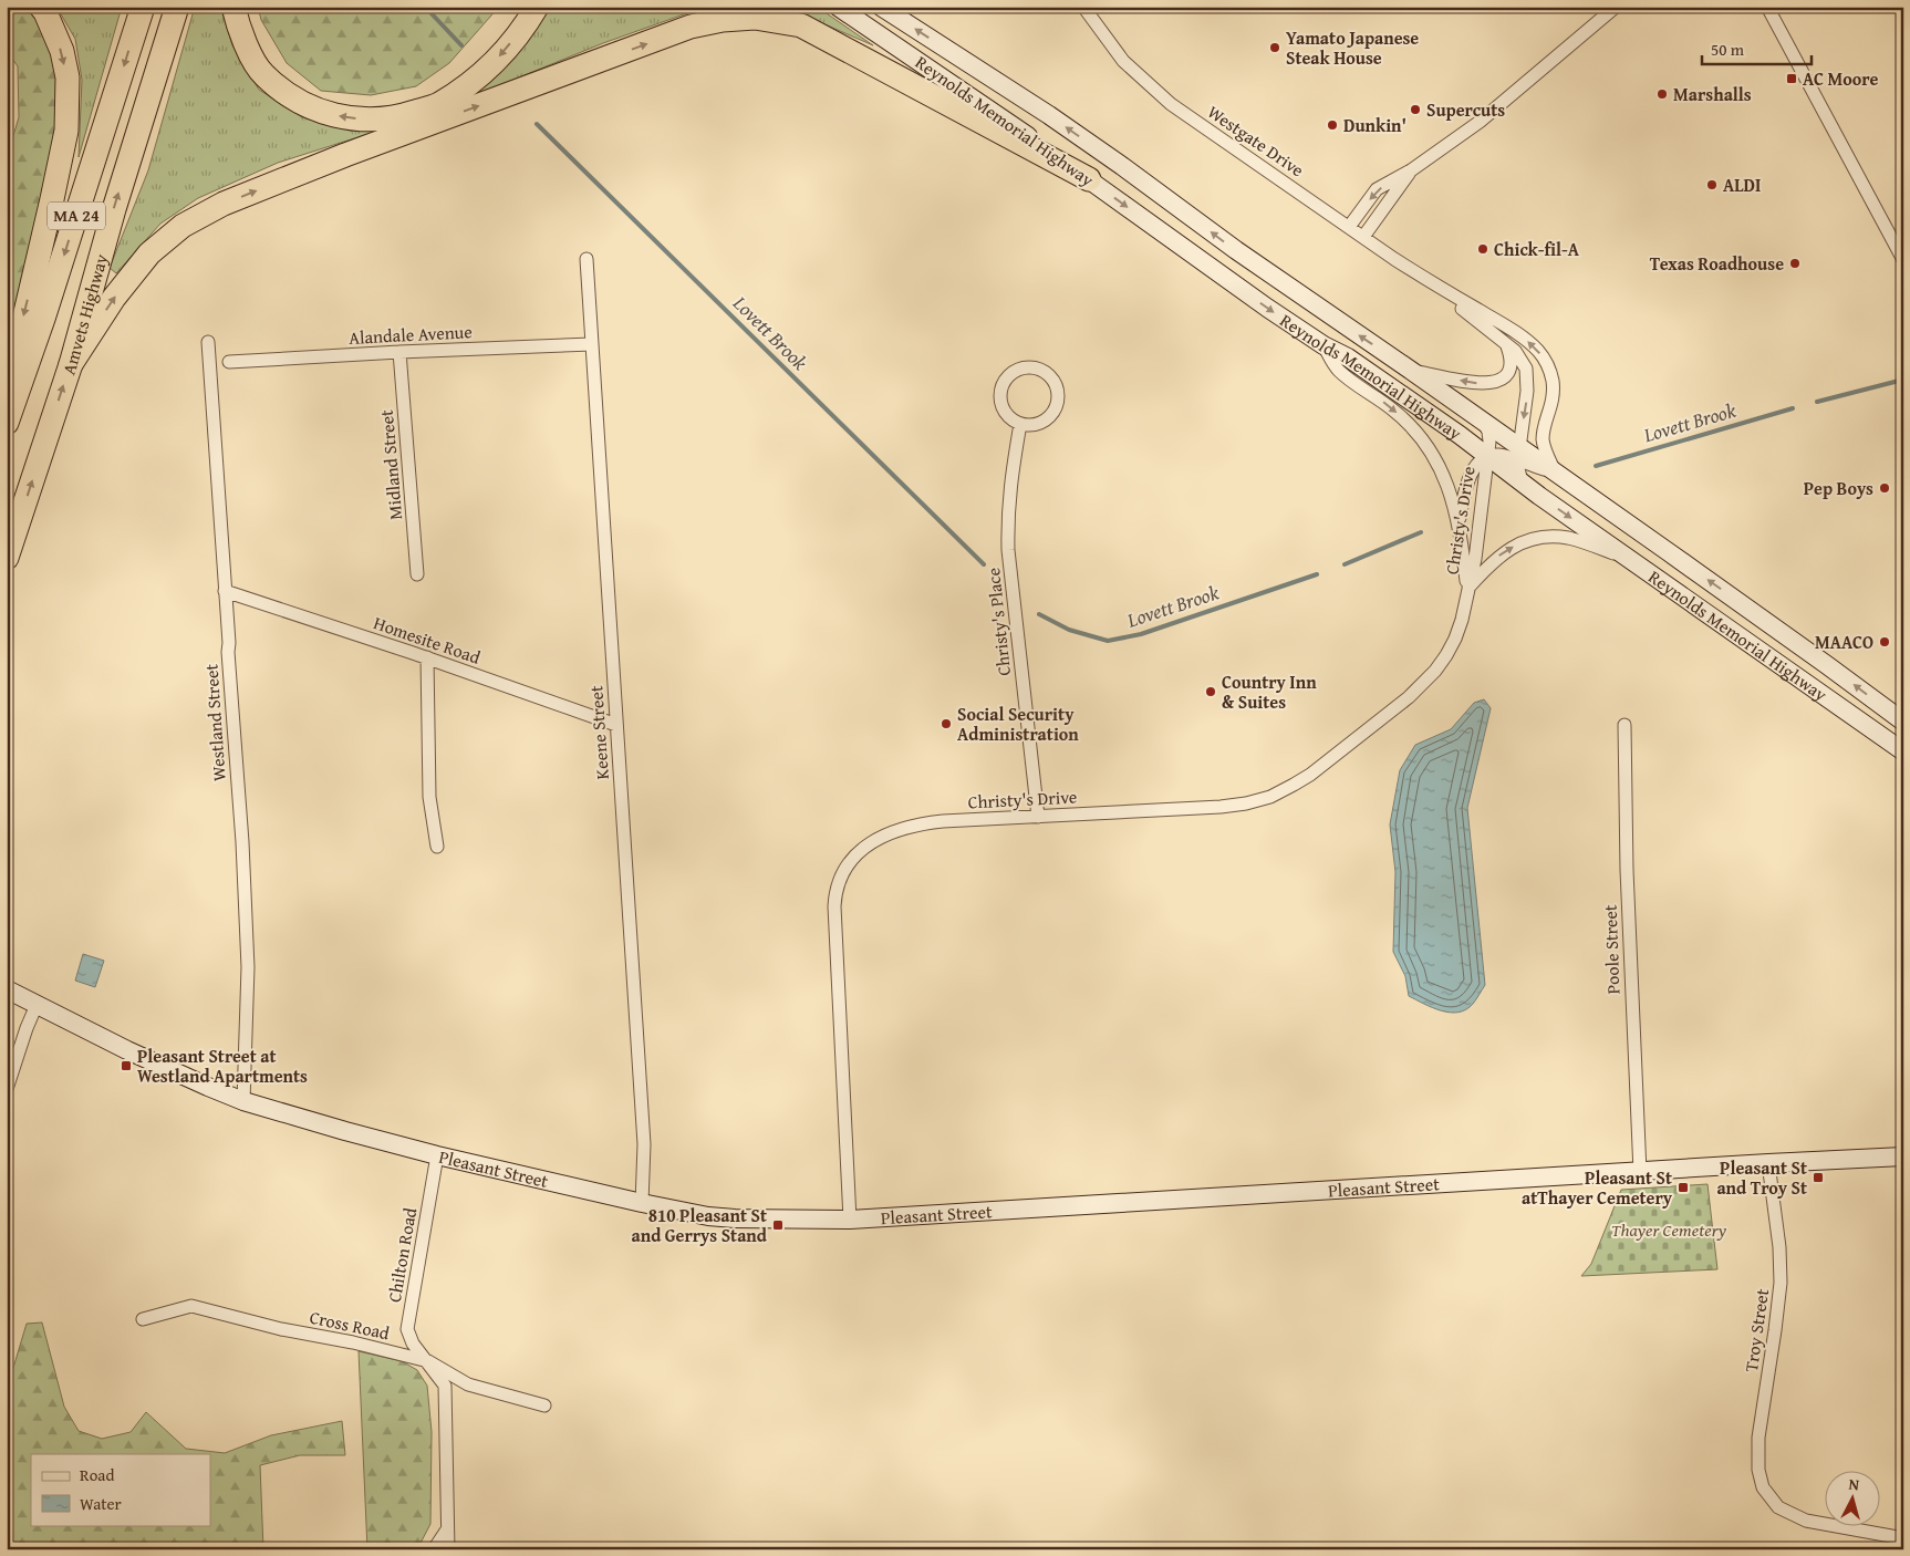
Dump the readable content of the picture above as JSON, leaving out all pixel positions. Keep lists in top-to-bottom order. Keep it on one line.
{"streets":{"highway":["MA 24","Amvets Highway"],"main road":["Reynolds Memorial Highway","Pleasant Street"],"street":["Westgate Drive","Alandale Avenue","Midland Street","Christy's Drive","Christy's Place","Homesite Road","Westland Street","Keene Street","Poole Street","Chilton Road","Cross Road","Troy Street"]},"crossings":[["Reynolds Memorial Highway","Westgate Drive"],["Reynolds Memorial Highway","Christy's Drive"],["Alandale Avenue","Midland Street"],["Alandale Avenue","Keene Street"],["Christy's Drive","Christy's Place"],["Christy's Drive","Pleasant Street"],["Homesite Road","Westland Street"],["Homesite Road","Keene Street"],["Westland Street","Pleasant Street"],["Keene Street","Pleasant Street"],["Poole Street","Pleasant Street"],["Pleasant Street","Chilton Road"],["Pleasant Street","Troy Street"],["Chilton Road","Cross Road"]],"water":["Lovett Brook"],"parks":["Thayer Cemetery"],"places":{"other":["Yamato Japanese Steak House","Marshalls","Supercuts","Dunkin'","ALDI","Chick-fil-A","Texas Roadhouse","Pep Boys","MAACO","Country Inn & Suites","Social Security Administration"],"transit":["AC Moore","Pleasant Street at Westland Apartments","Pleasant St and Troy St","Pleasant St atThayer Cemetery","810 Pleasant St and Gerrys Stand"]},"legend":["Road","Water"],"scale_bar":"50 m","north":"top"}
